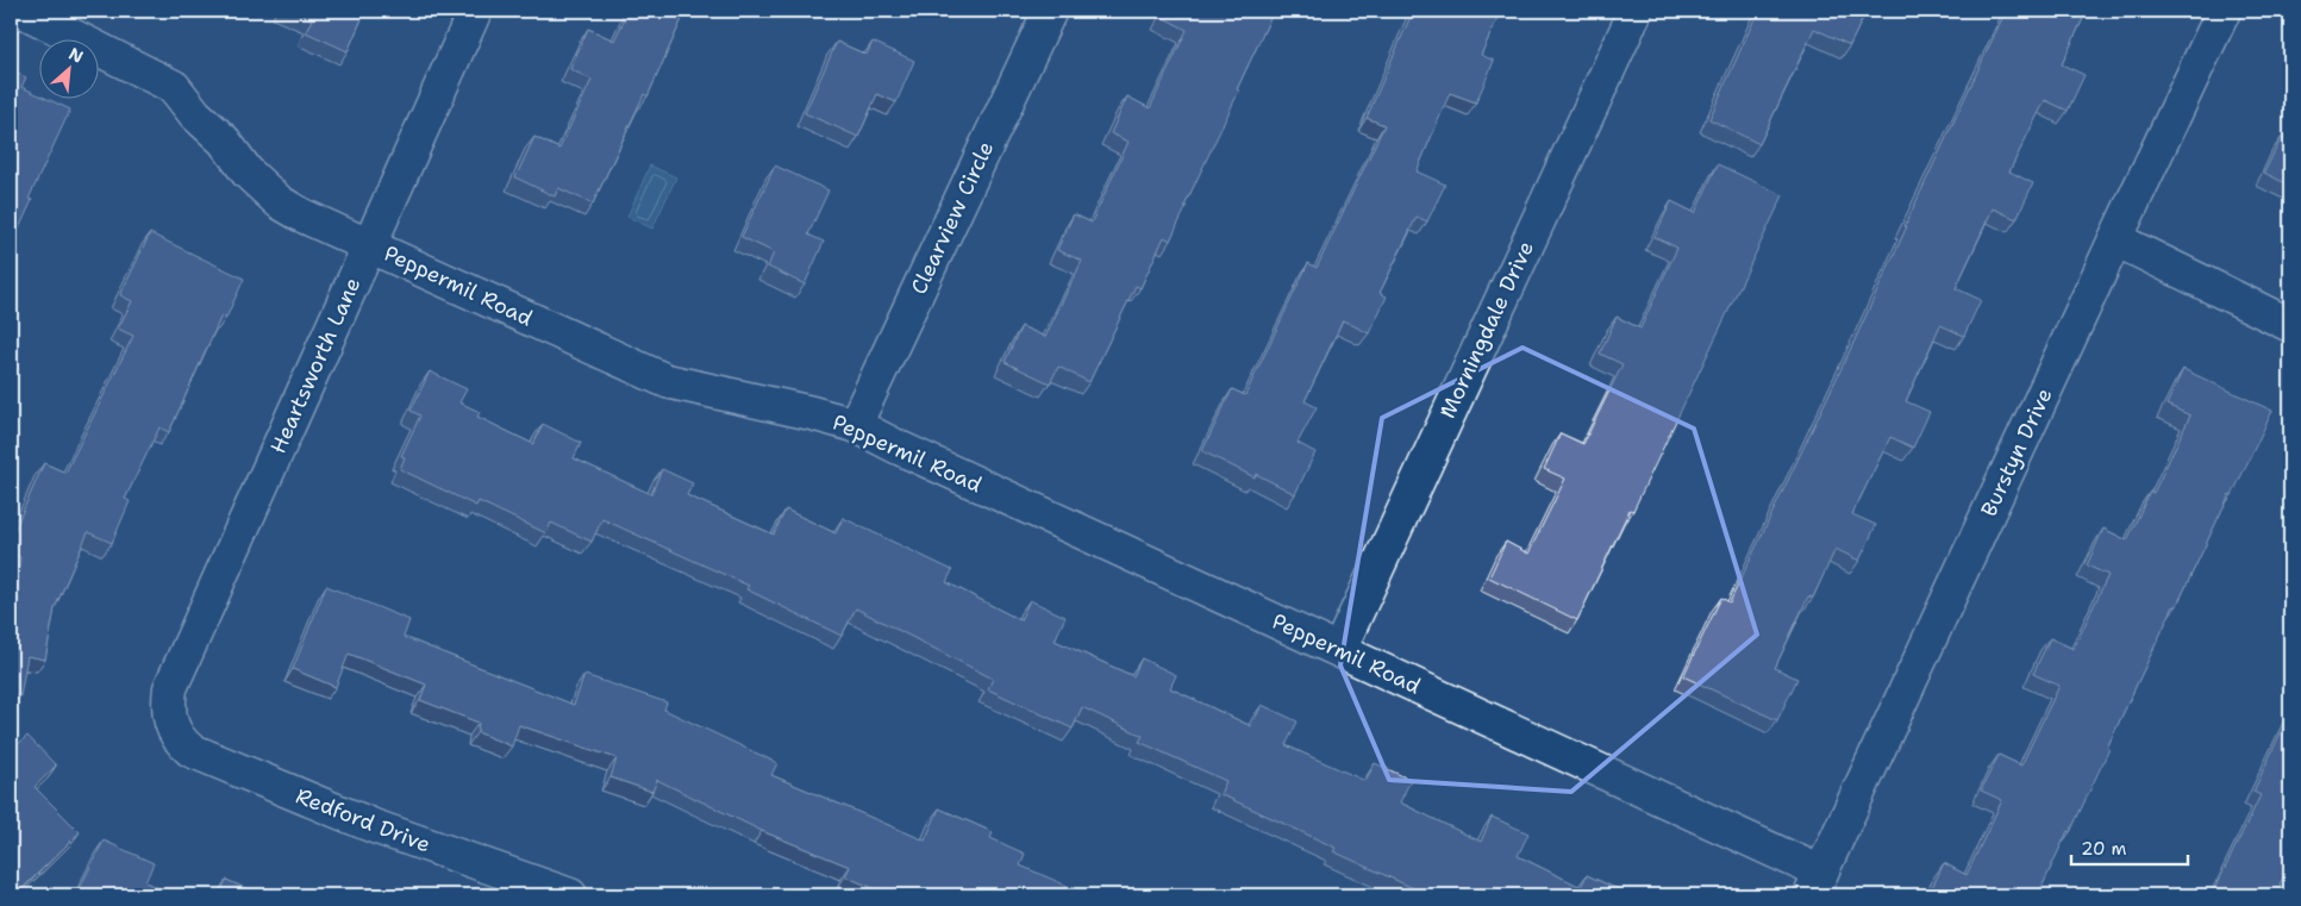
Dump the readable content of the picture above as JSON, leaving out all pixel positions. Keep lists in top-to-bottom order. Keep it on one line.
{"streets":{"street":["Clearview Circle","Peppermil Road","Morningdale Drive","Heartsworth Lane","Burstyn Drive","Redford Drive"]},"crossings":[["Clearview Circle","Peppermil Road"],["Peppermil Road","Morningdale Drive"],["Peppermil Road","Heartsworth Lane"],["Peppermil Road","Burstyn Drive"],["Heartsworth Lane","Redford Drive"]],"scale_bar":"20 m","north":"top right"}
